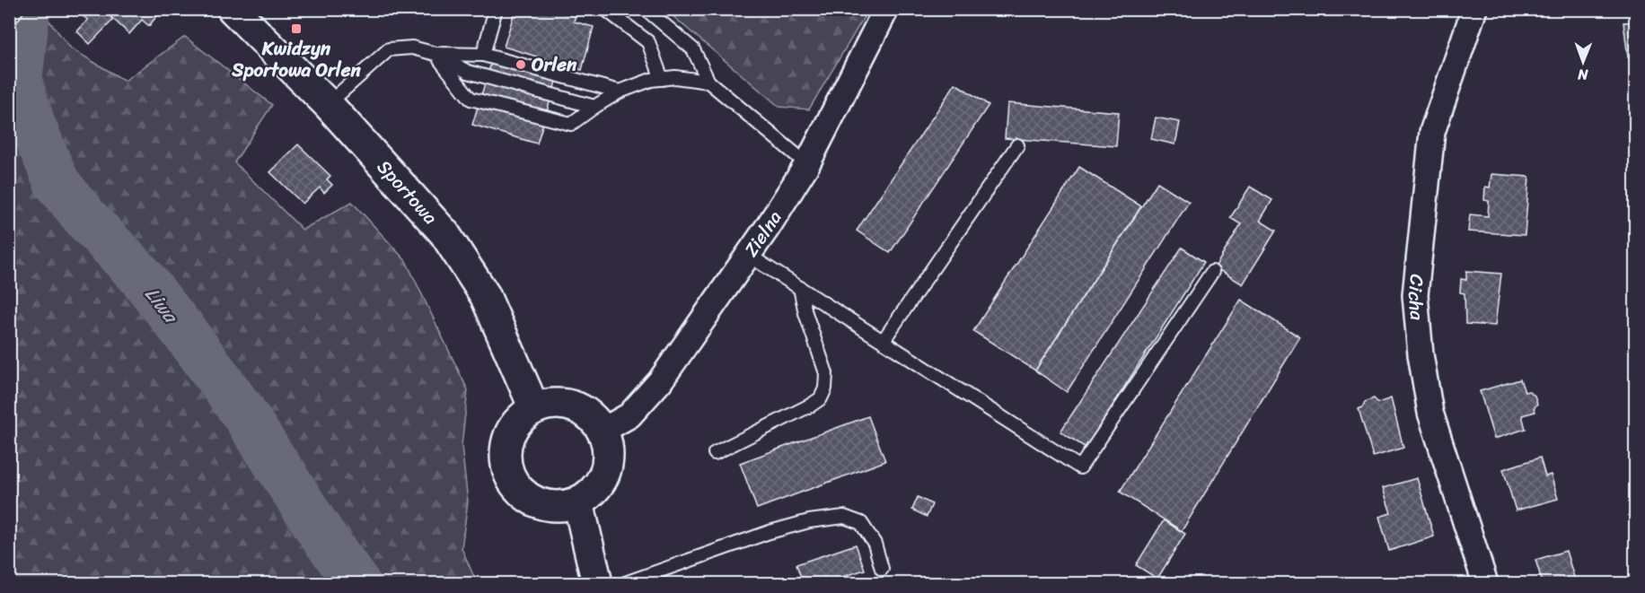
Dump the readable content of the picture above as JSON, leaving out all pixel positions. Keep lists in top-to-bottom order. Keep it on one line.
{"streets":{"main road":["Sportowa"],"street":["Zielna","Cicha"]},"crossings":[["Sportowa","Zielna"]],"water":["Liwa"],"places":{"transit":["Kwidzyn Sportowa Orlen"],"other":["Orlen"]},"north":"bottom"}
